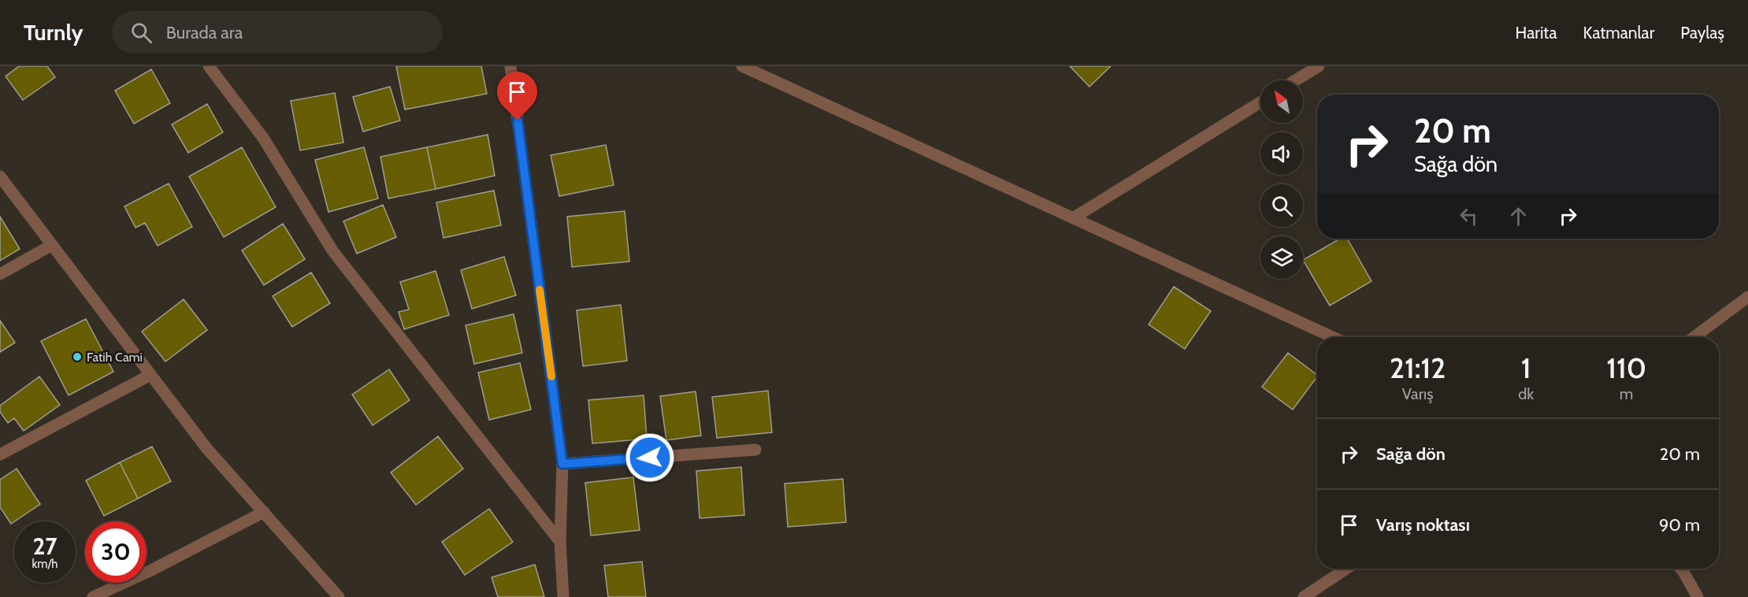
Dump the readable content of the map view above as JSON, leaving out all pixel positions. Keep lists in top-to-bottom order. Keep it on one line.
{"places":["Fatih Cami"],"north":"top left","page":{"header":"Turnly","search":"Burada ara","nav":["Harita","Katmanlar","Paylaş"],"turn":["20 m","Sağa dön"],"eta":["21:12","Varış","1","dk","110","m"],"list":[{"name":"Sağa dön","value":"20 m"},{"name":"Varış noktası","value":"90 m"}],"speed":"27 km/h","limit":"30"}}
